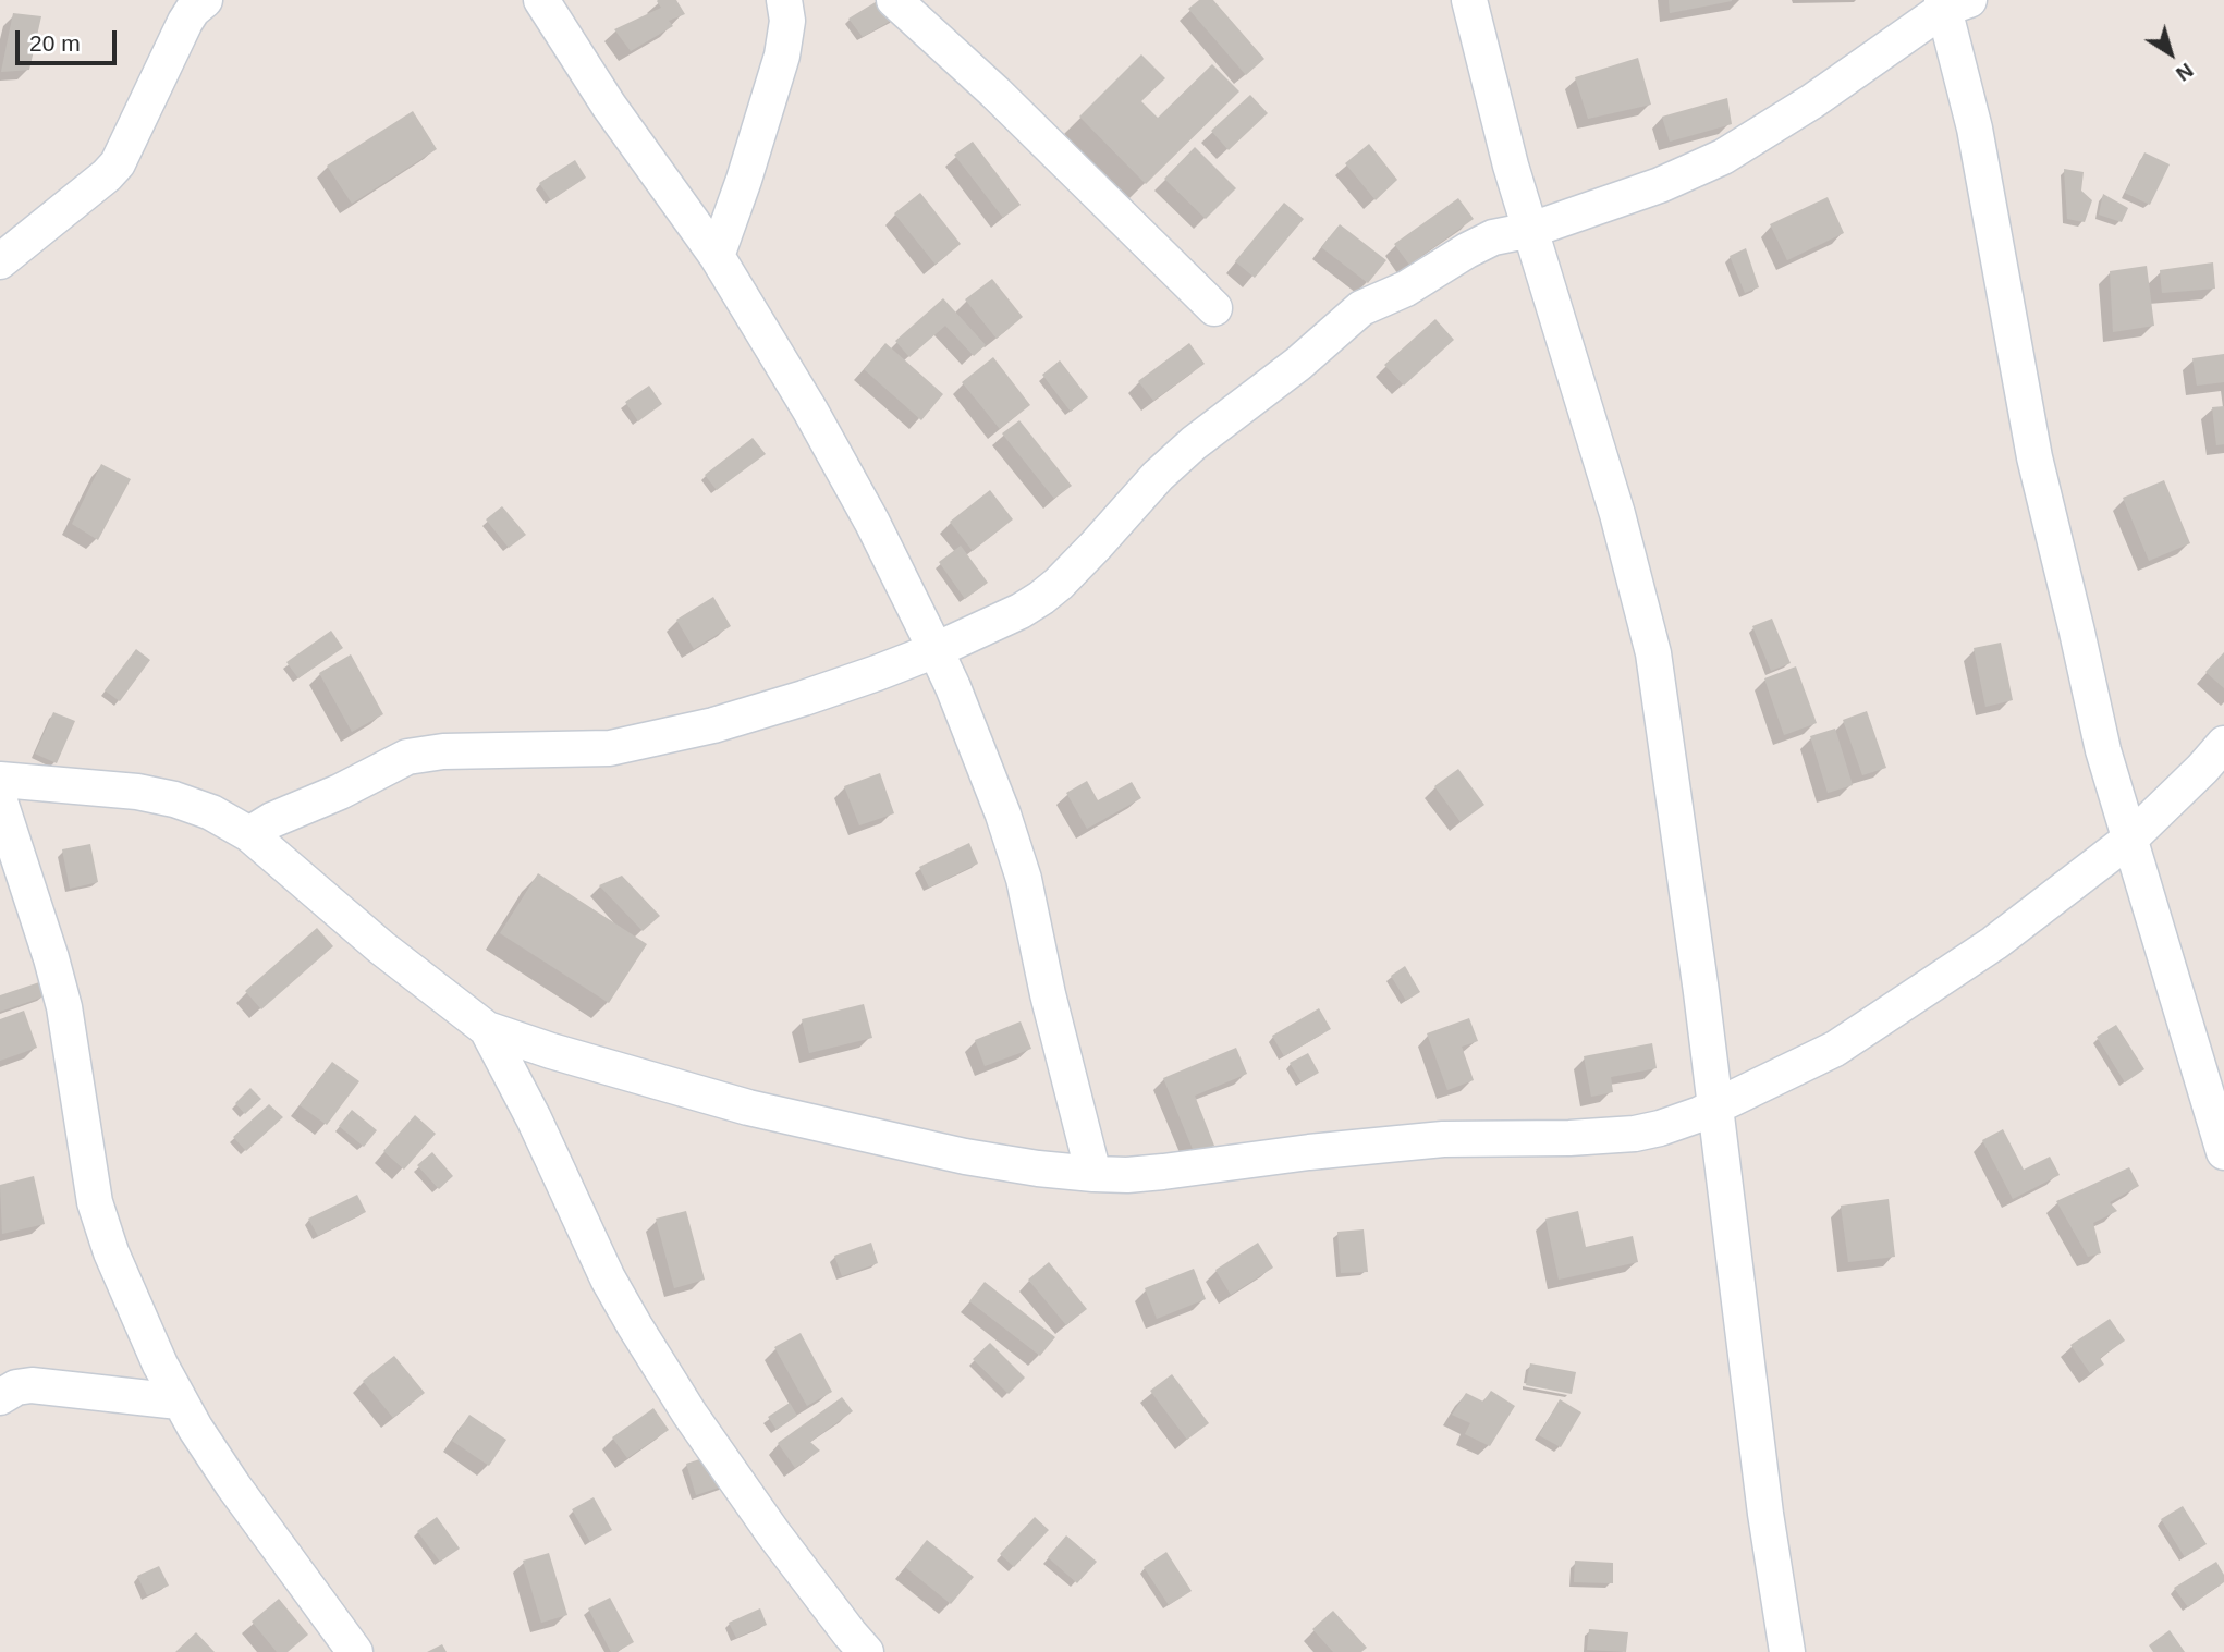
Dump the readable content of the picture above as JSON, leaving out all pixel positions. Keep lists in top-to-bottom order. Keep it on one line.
{"scale_bar":"20 m","north":"bottom right"}
